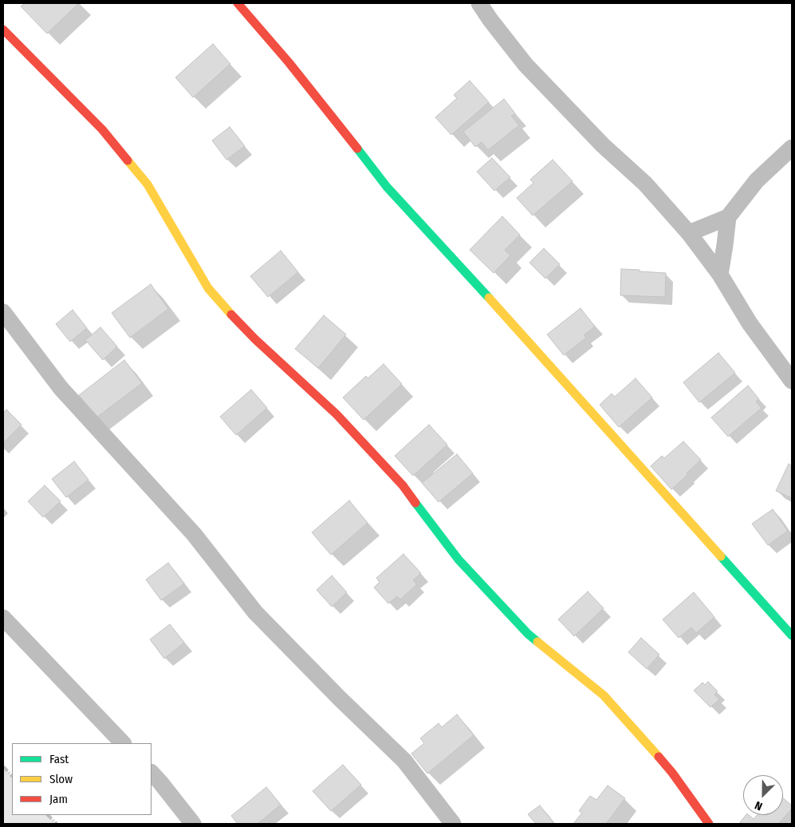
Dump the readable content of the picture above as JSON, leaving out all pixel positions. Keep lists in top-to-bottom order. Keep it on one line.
{"legend":["Fast","Slow","Jam"],"north":"bottom left"}
